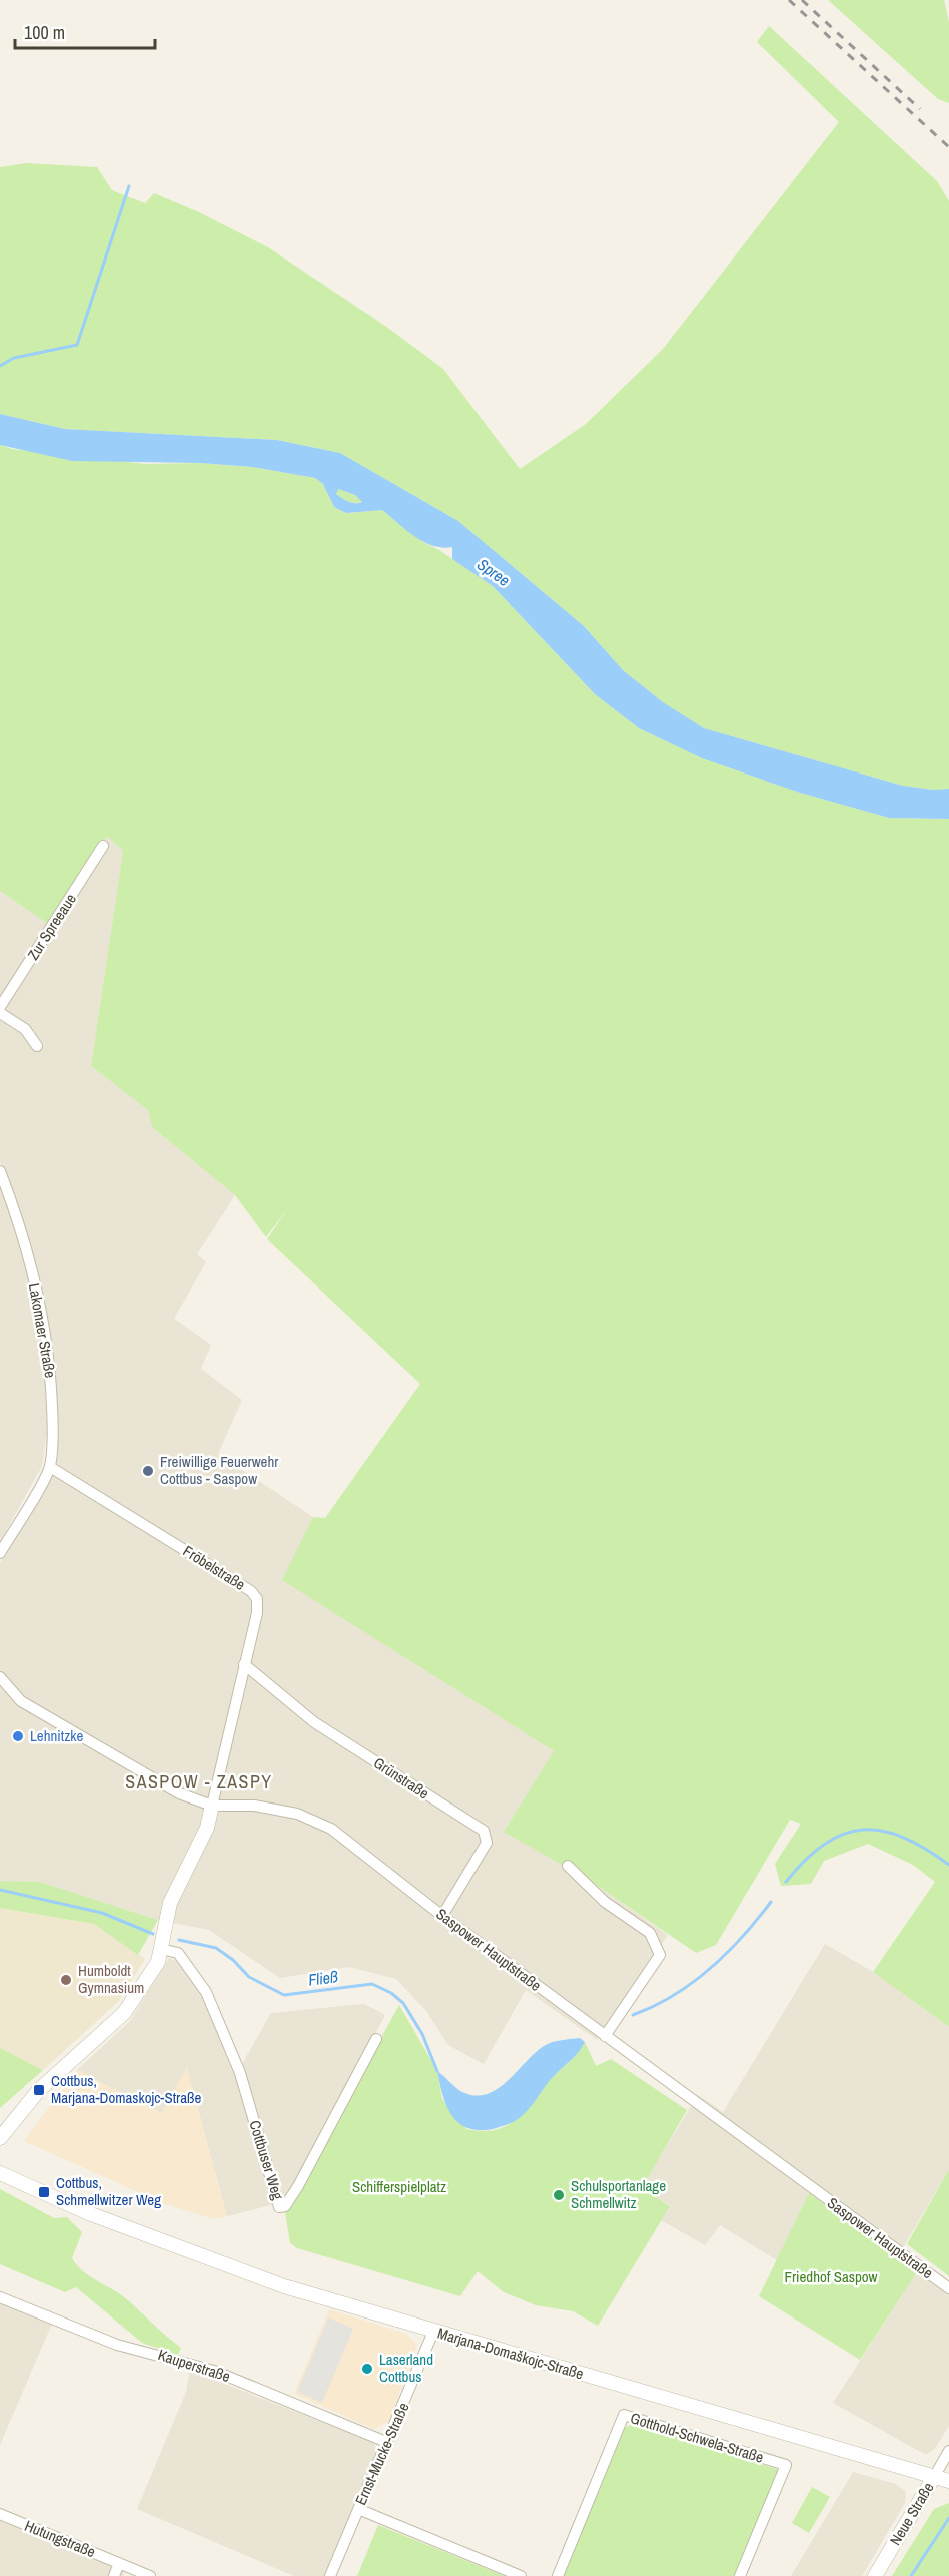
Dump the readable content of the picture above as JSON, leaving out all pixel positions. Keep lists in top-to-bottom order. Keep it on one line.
{"streets":{"street":["Zur Spreeaue","Lakomaer Straße","Fröbelstraße","Grünstraße","Saspower Hauptstraße","Cottbuser Weg","Marjana-Domaškojc-Straße","Kauperstraße","Gotthold-Schwela-Straße","Ernst-Mucke-Straße","Neue Straße","Hutungstraße"]},"crossings":[["Lakomaer Straße","Fröbelstraße"],["Fröbelstraße","Grünstraße"],["Fröbelstraße","Saspower Hauptstraße"],["Grünstraße","Saspower Hauptstraße"],["Marjana-Domaškojc-Straße","Ernst-Mucke-Straße"],["Marjana-Domaškojc-Straße","Neue Straße"],["Kauperstraße","Ernst-Mucke-Straße"]],"districts":["SASPOW - ZASPY"],"water":["Spree","Fließ"],"parks":["Schifferspielplatz","Friedhof Saspow"],"places":{"other":["Freiwillige Feuerwehr Cottbus - Saspow","Lehnitzke","Humboldt Gymnasium","Schulsportanlage Schmellwitz","Laserland Cottbus"],"transit":["Cottbus, Marjana-Domaskojc-Straße","Cottbus, Schmellwitzer Weg"]},"scale_bar":"100 m"}
